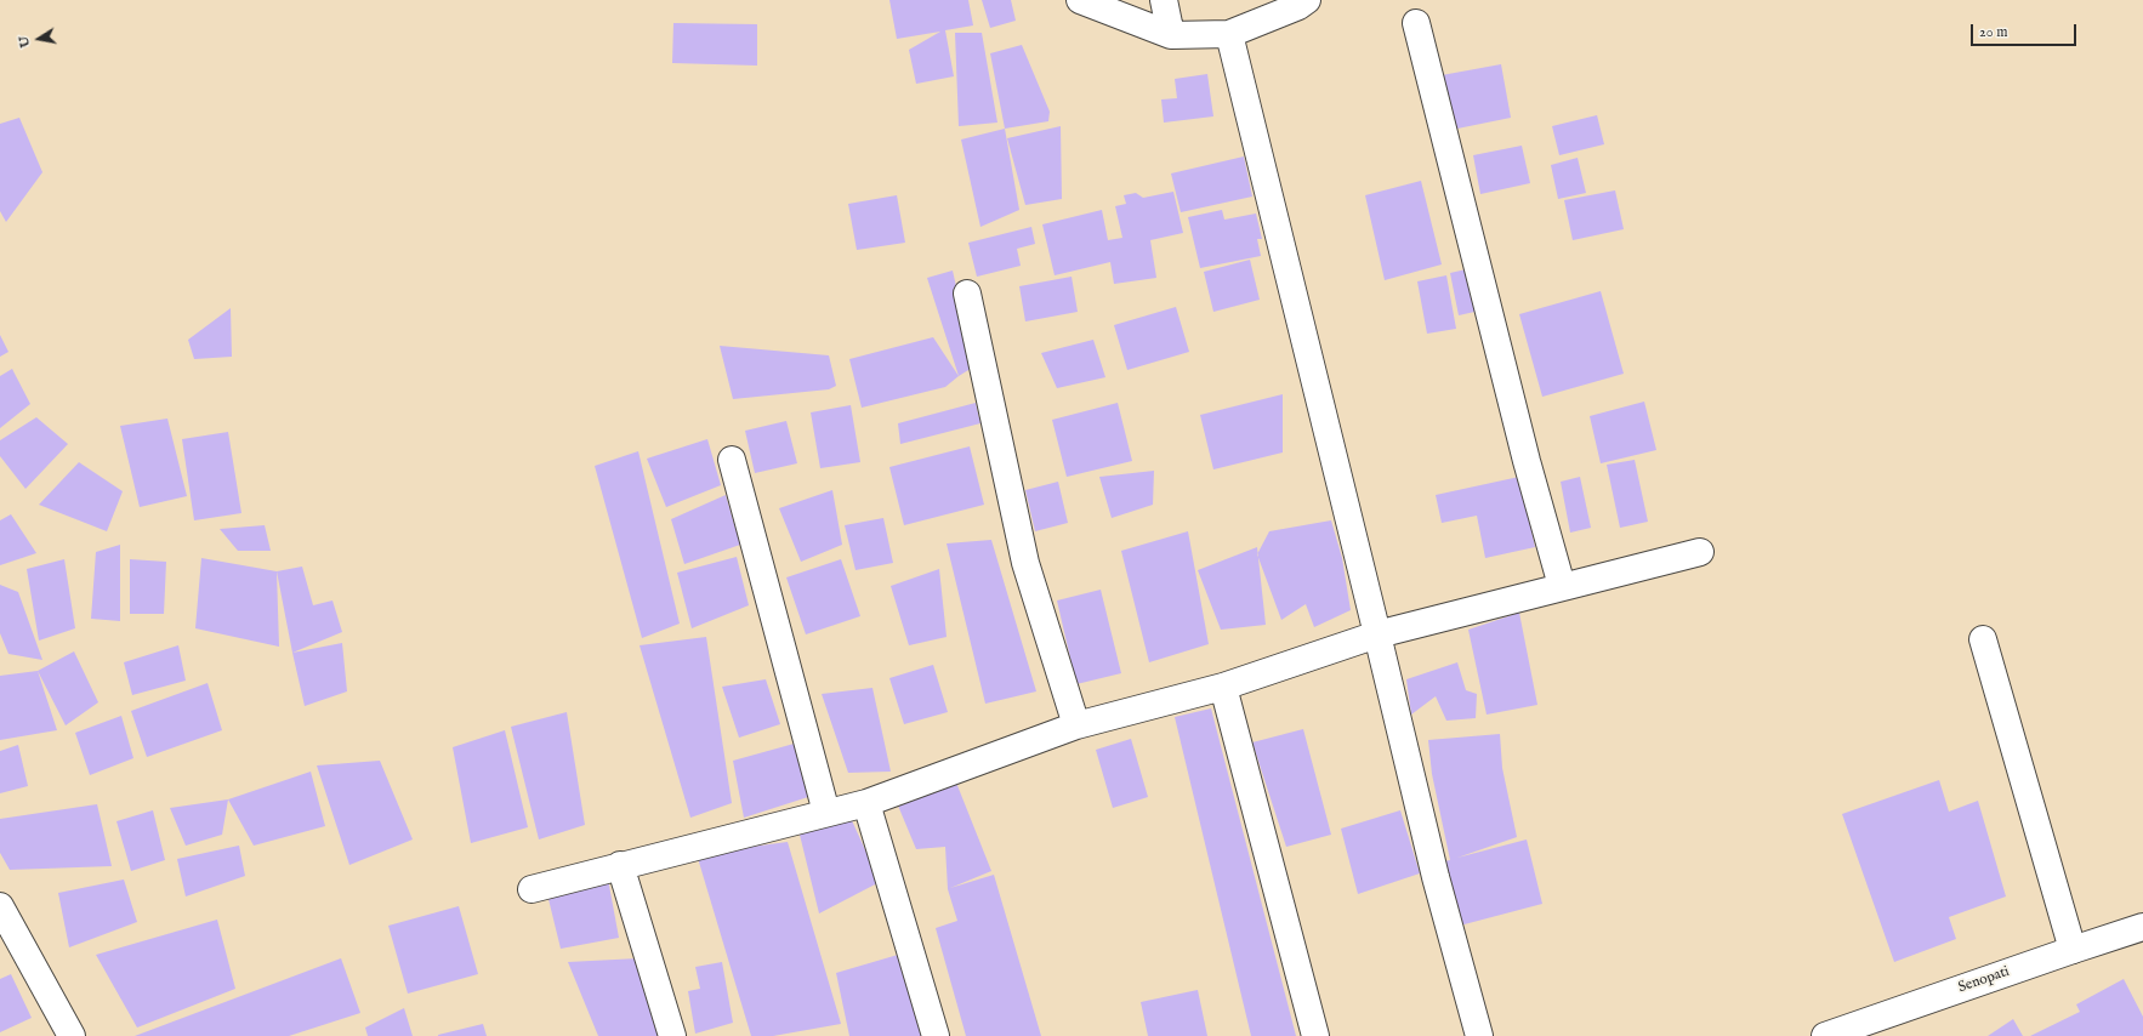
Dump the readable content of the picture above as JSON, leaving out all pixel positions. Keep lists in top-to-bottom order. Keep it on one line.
{"streets":{"street":["Senopati"]},"scale_bar":"20 m","north":"left"}
